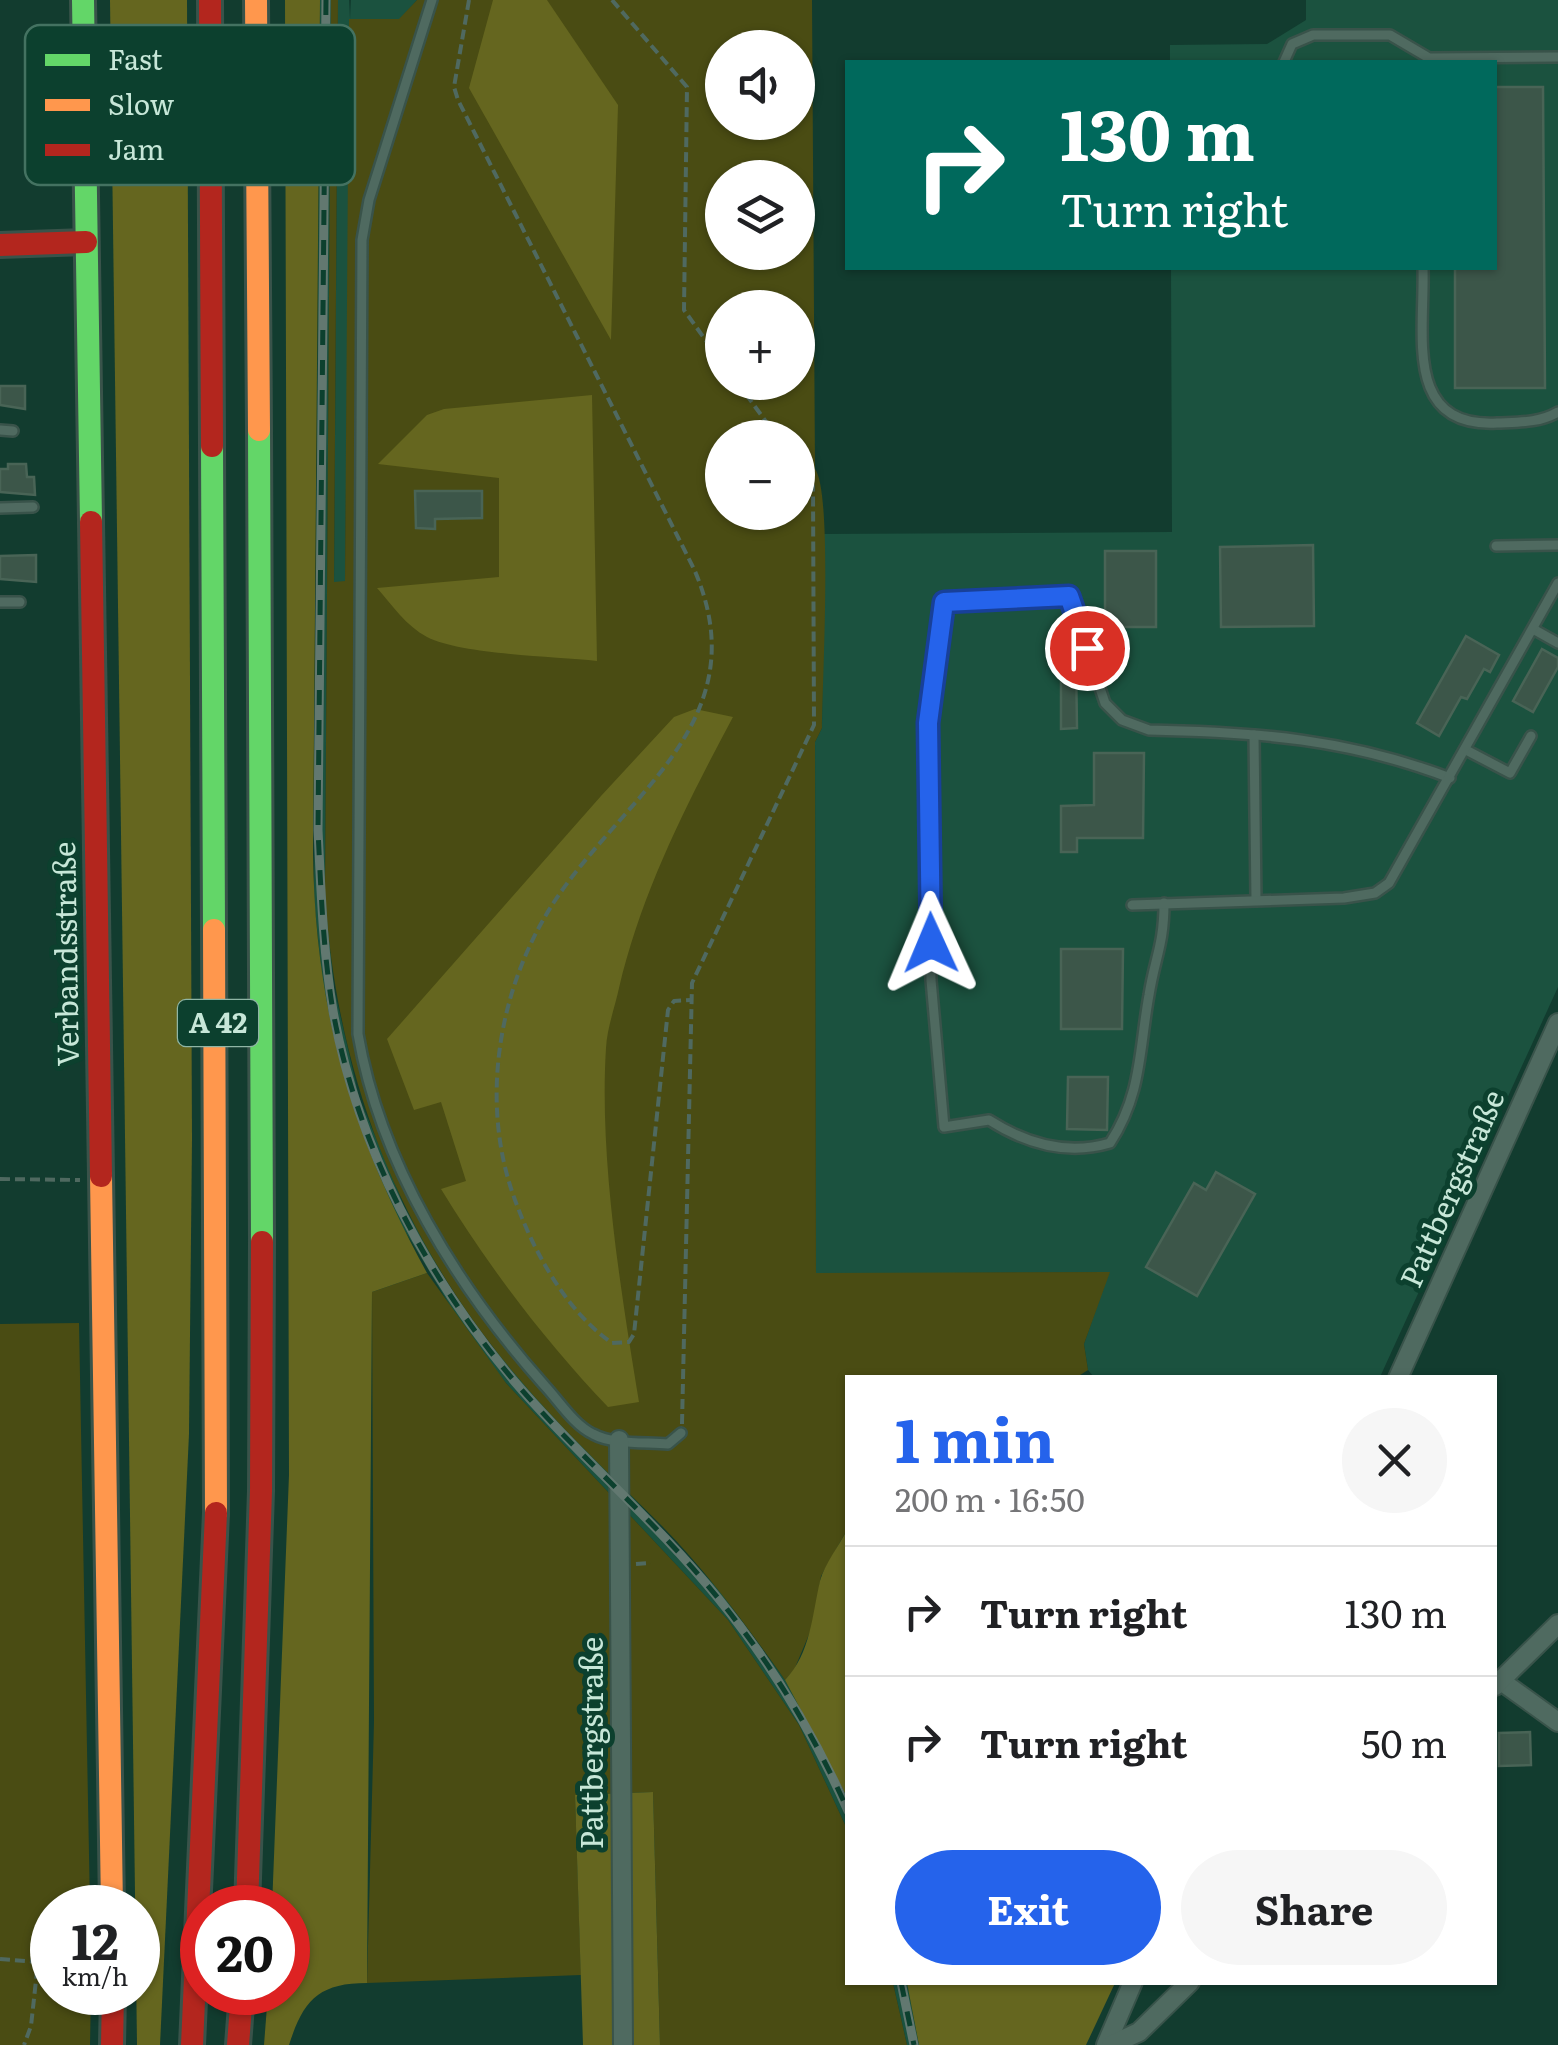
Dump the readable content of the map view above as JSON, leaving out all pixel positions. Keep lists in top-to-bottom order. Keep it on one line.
{"streets":{"main road":["Verbandsstraße","A 42"],"street":["Pattbergstraße"]},"legend":["Fast","Slow","Jam"],"page":{"map_buttons":["+","−"],"turn":["130 m","Turn right"],"heading":["1 min","200 m · 16:50"],"list":[{"name":"Turn right","value":"130 m"},{"name":"Turn right","value":"50 m"}],"buttons":["Exit","Share"],"speed":"12 km/h","limit":"20"}}
